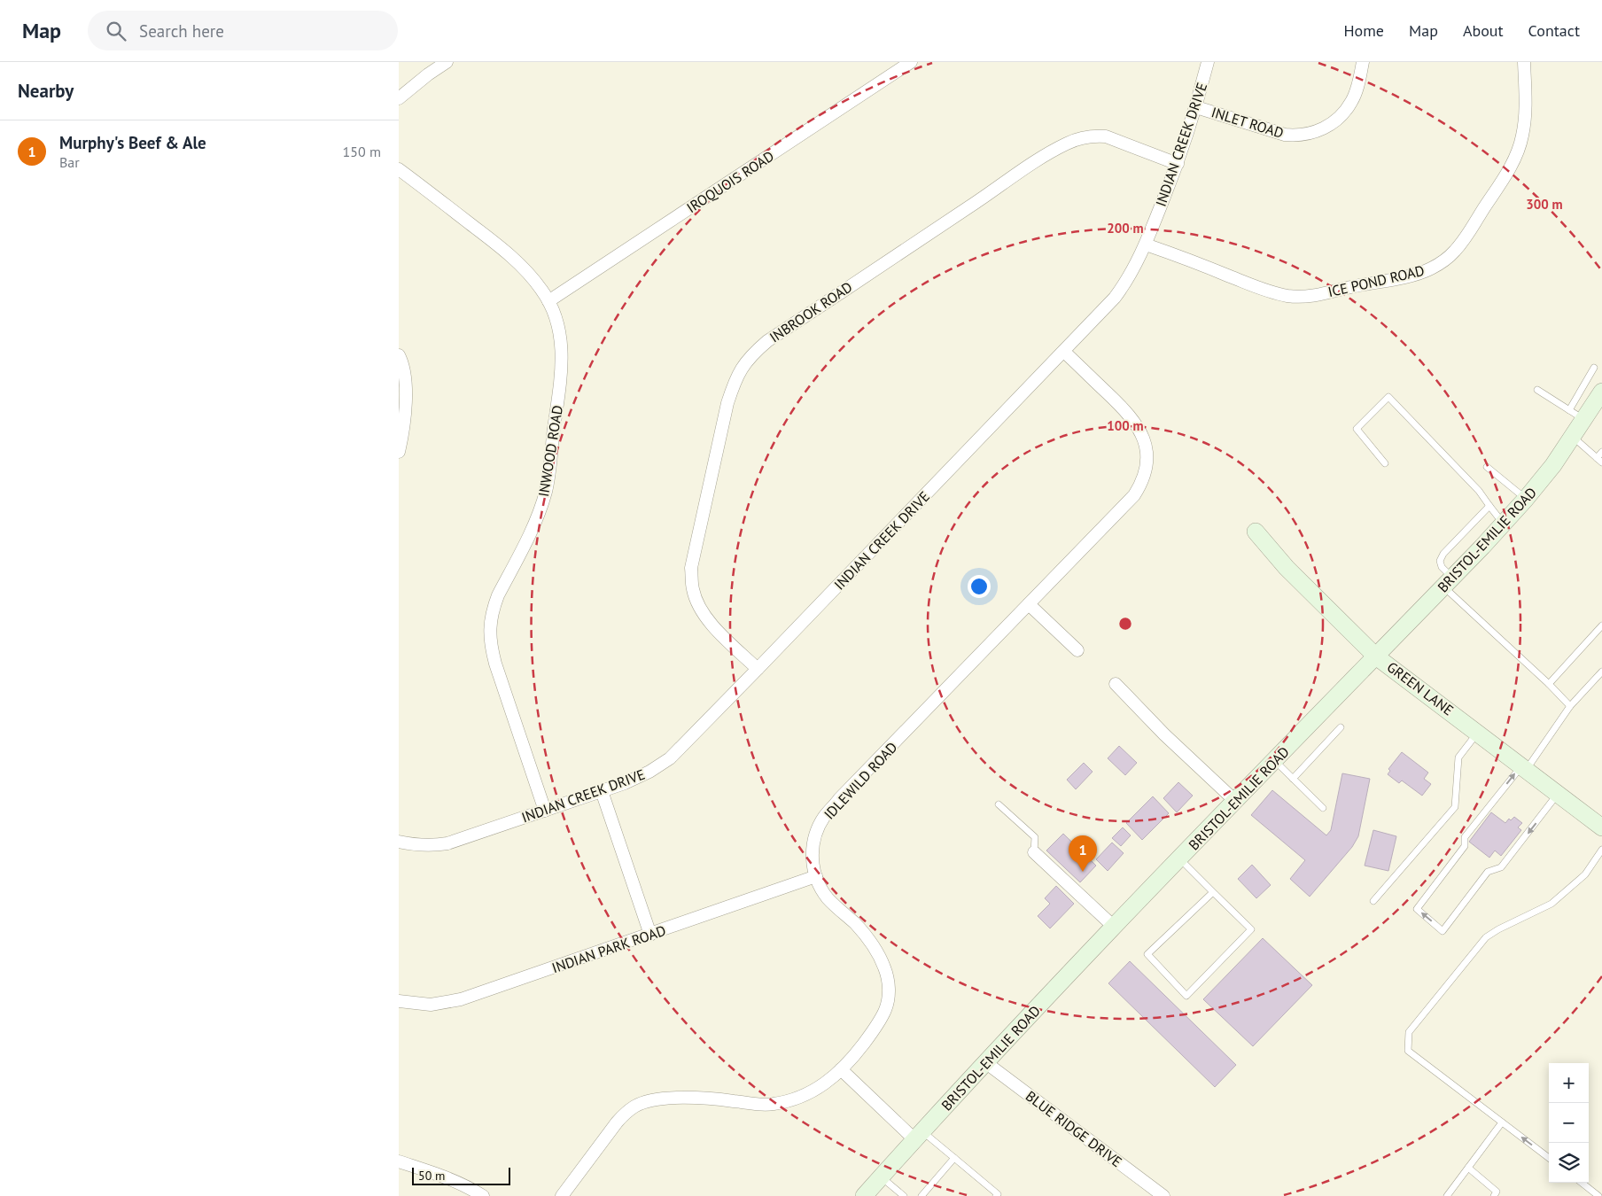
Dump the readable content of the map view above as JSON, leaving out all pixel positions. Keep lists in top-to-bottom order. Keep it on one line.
{"streets":{"street":["INLET ROAD","INDIAN CREEK DRIVE","IROQUOIS ROAD","ICE POND ROAD","INBROOK ROAD","INWOOD ROAD","BRISTOL-EMILIE ROAD","GREEN LANE","IDLEWILD ROAD","INDIAN PARK ROAD","BLUE RIDGE DRIVE"]},"crossings":[["INLET ROAD","INDIAN CREEK DRIVE"],["INDIAN CREEK DRIVE","ICE POND ROAD"],["INDIAN CREEK DRIVE","INBROOK ROAD"],["INDIAN CREEK DRIVE","INWOOD ROAD"],["INDIAN CREEK DRIVE","IDLEWILD ROAD"],["IROQUOIS ROAD","INWOOD ROAD"],["BRISTOL-EMILIE ROAD","GREEN LANE"],["BRISTOL-EMILIE ROAD","BLUE RIDGE DRIVE"],["IDLEWILD ROAD","INDIAN PARK ROAD"]],"scale_bar":"50 m","page":{"header":"Map","search":"Search here","nav":["Home","Map","About","Contact"],"heading":"Nearby","list":[{"mark":"1","name":"Murphy's Beef & Ale","note":"Bar","value":"150 m"}],"pins":"1","map_buttons":["+","−"],"scale":"50 m"},"rings":["300 m","200 m","100 m"]}
